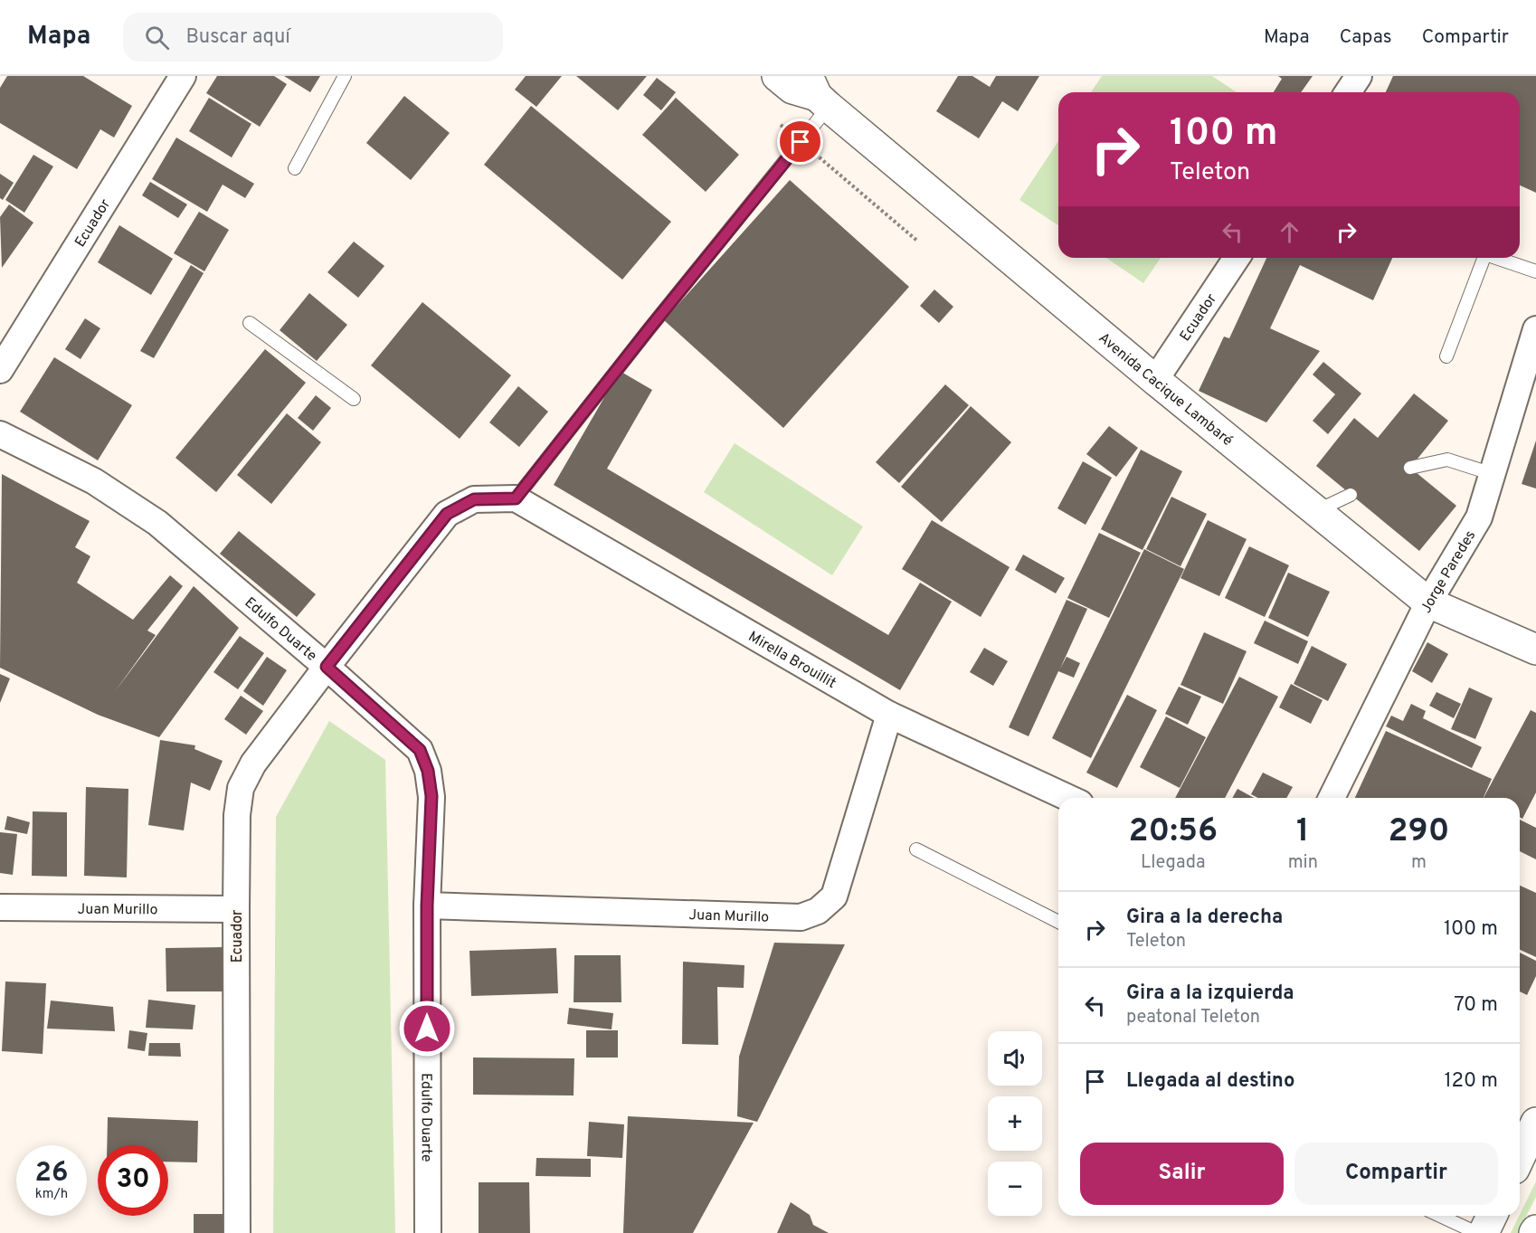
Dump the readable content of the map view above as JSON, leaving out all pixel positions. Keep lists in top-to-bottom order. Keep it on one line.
{"streets":{"main road":["Avenida Cacique Lambaré"],"street":["Ecuador","Jorge Paredes","Edulfo Duarte","Mirella Brouillit","Juan Murillo"]},"crossings":[["Ecuador","Avenida Cacique Lambaré"],["Ecuador","Edulfo Duarte"],["Ecuador","Mirella Brouillit"],["Ecuador","Juan Murillo"],["Avenida Cacique Lambaré","Jorge Paredes"],["Edulfo Duarte","Juan Murillo"],["Mirella Brouillit","Juan Murillo"]],"page":{"header":"Mapa","search":"Buscar aquí","nav":["Mapa","Capas","Compartir"],"turn":["100 m","Teleton"],"eta":["20:56","Llegada","1","min","290","m"],"list":[{"name":"Gira a la derecha","note":"Teleton","value":"100 m"},{"name":"Gira a la izquierda","note":"peatonal Teleton","value":"70 m"},{"name":"Llegada al destino","value":"120 m"}],"map_buttons":["+","−"],"buttons":["Salir","Compartir"],"speed":"26 km/h","limit":"30"}}
